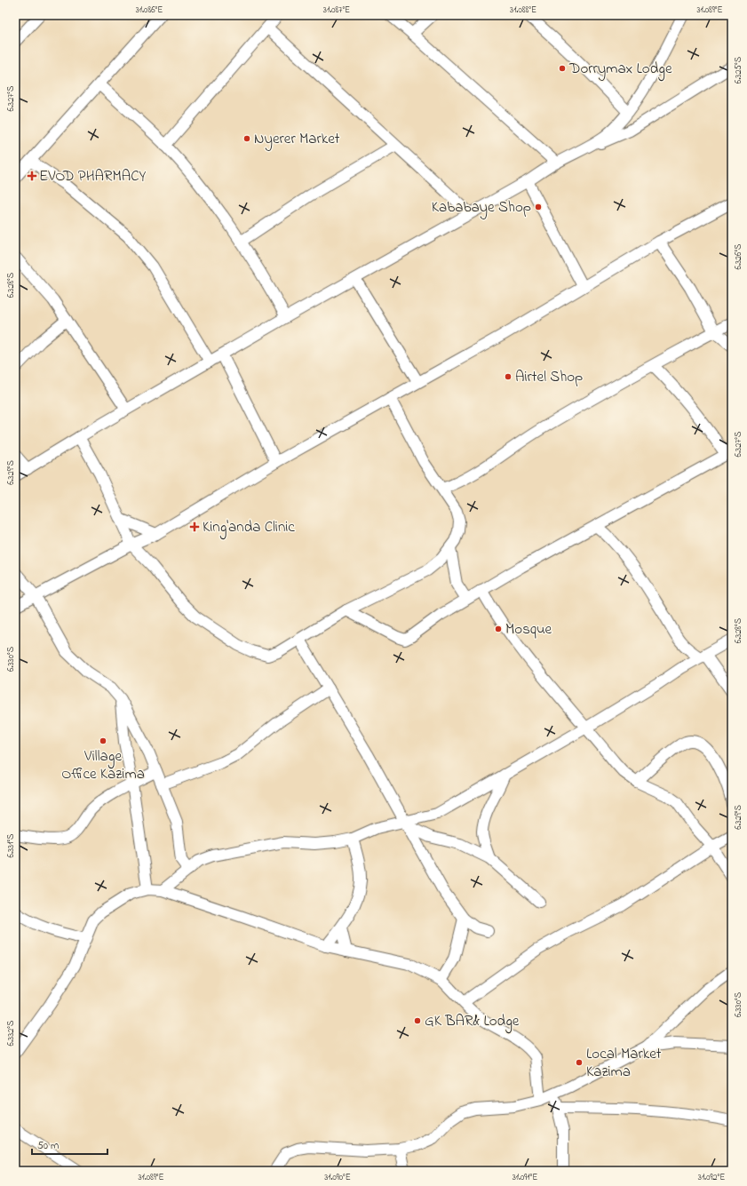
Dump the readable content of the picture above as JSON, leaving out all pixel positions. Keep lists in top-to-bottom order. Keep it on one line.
{"places":{"other":["Dorrymax Lodge","Nyerer Market","Kababaye Shop","Airtel Shop","Mosque","Village Office Kazima","GK BAR& Lodge","Local Market Kazima"],"health":["EVOD PHARMACY","King'anda Clinic"]},"scale_bar":"50 m","coordinates":["31.086°E","31.087°E","31.088°E","31.089°E","6.325°S","6.327°S","6.326°S","6.328°S","6.329°S","6.330°S","6.331°S","6.332°S","31.090°E","31.091°E","31.092°E"]}
